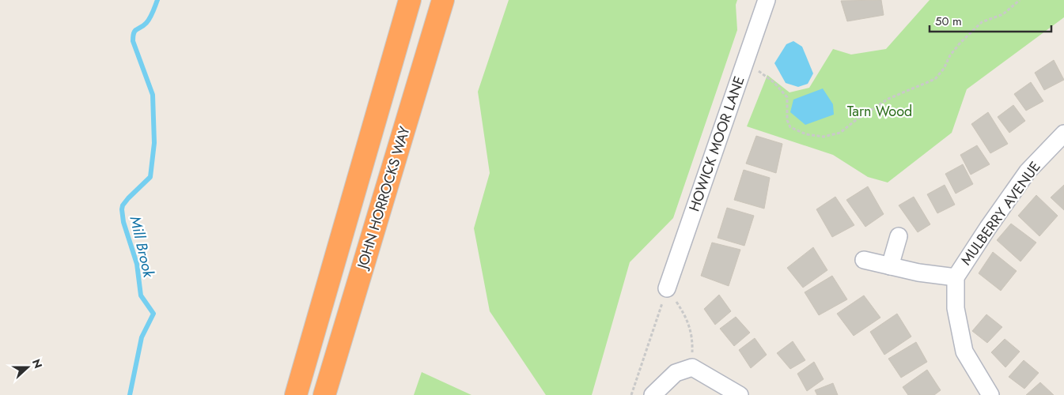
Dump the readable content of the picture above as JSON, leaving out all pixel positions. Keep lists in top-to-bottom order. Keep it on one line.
{"streets":{"highway":["JOHN HORROCKS WAY"],"street":["HOWICK MOOR LANE","MULBERRY AVENUE"]},"water":["Mill Brook"],"parks":["Tarn Wood"],"scale_bar":"50 m","north":"right"}
